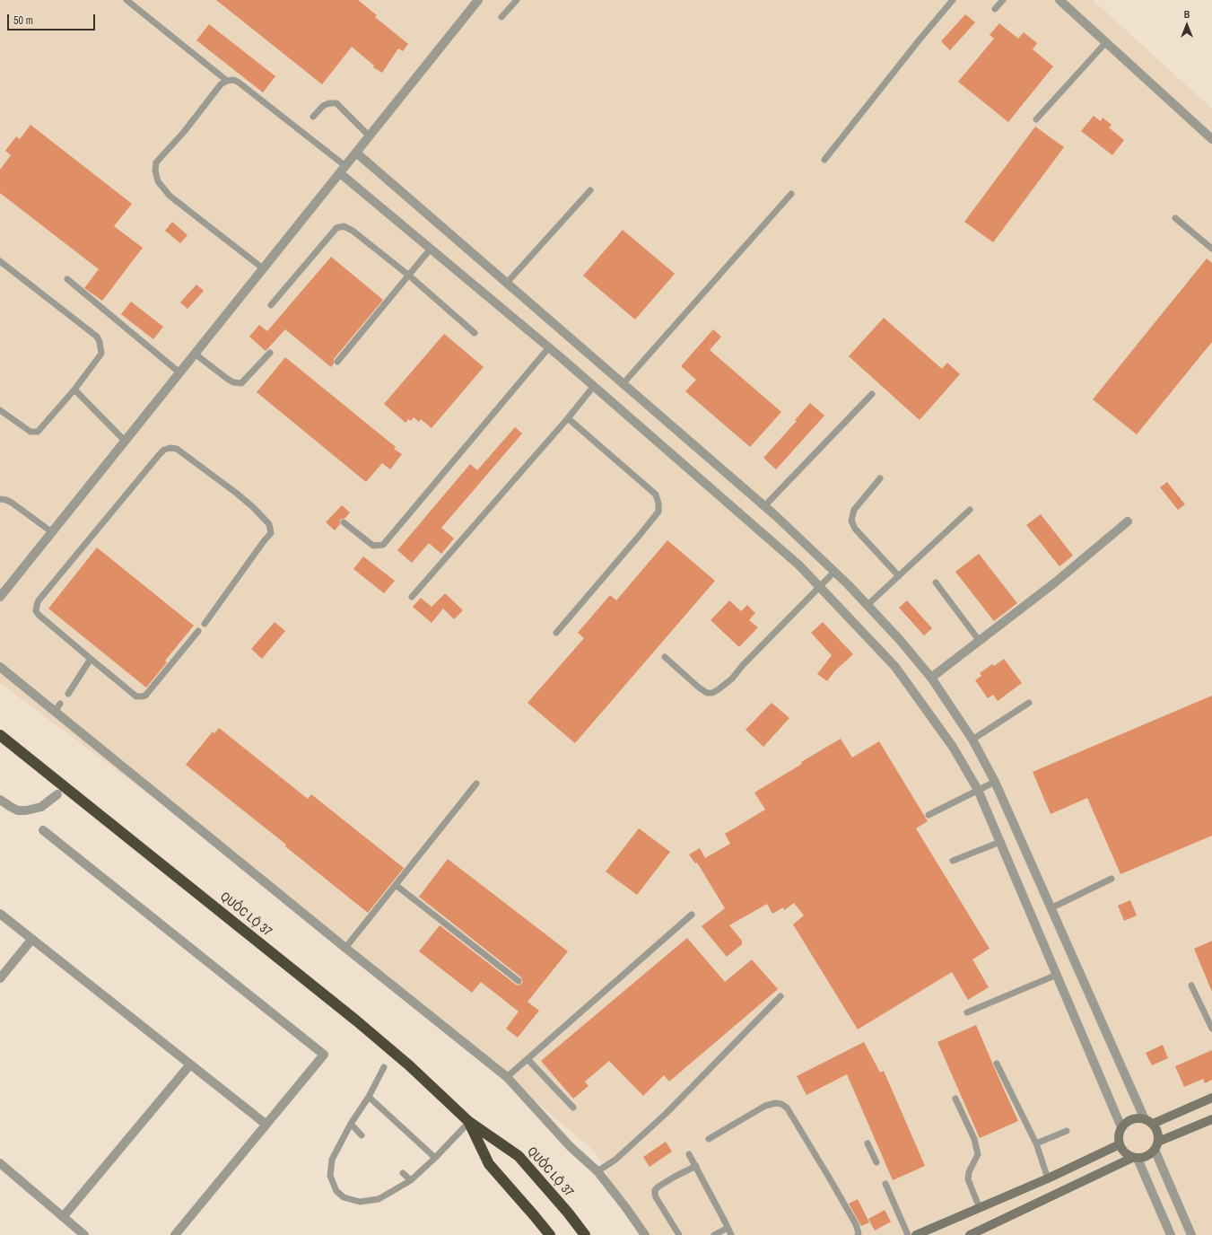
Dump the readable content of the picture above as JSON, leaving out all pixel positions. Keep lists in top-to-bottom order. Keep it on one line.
{"streets":{"highway":["QUỐC LỘ 37"]},"scale_bar":"50 m","north":"top"}
